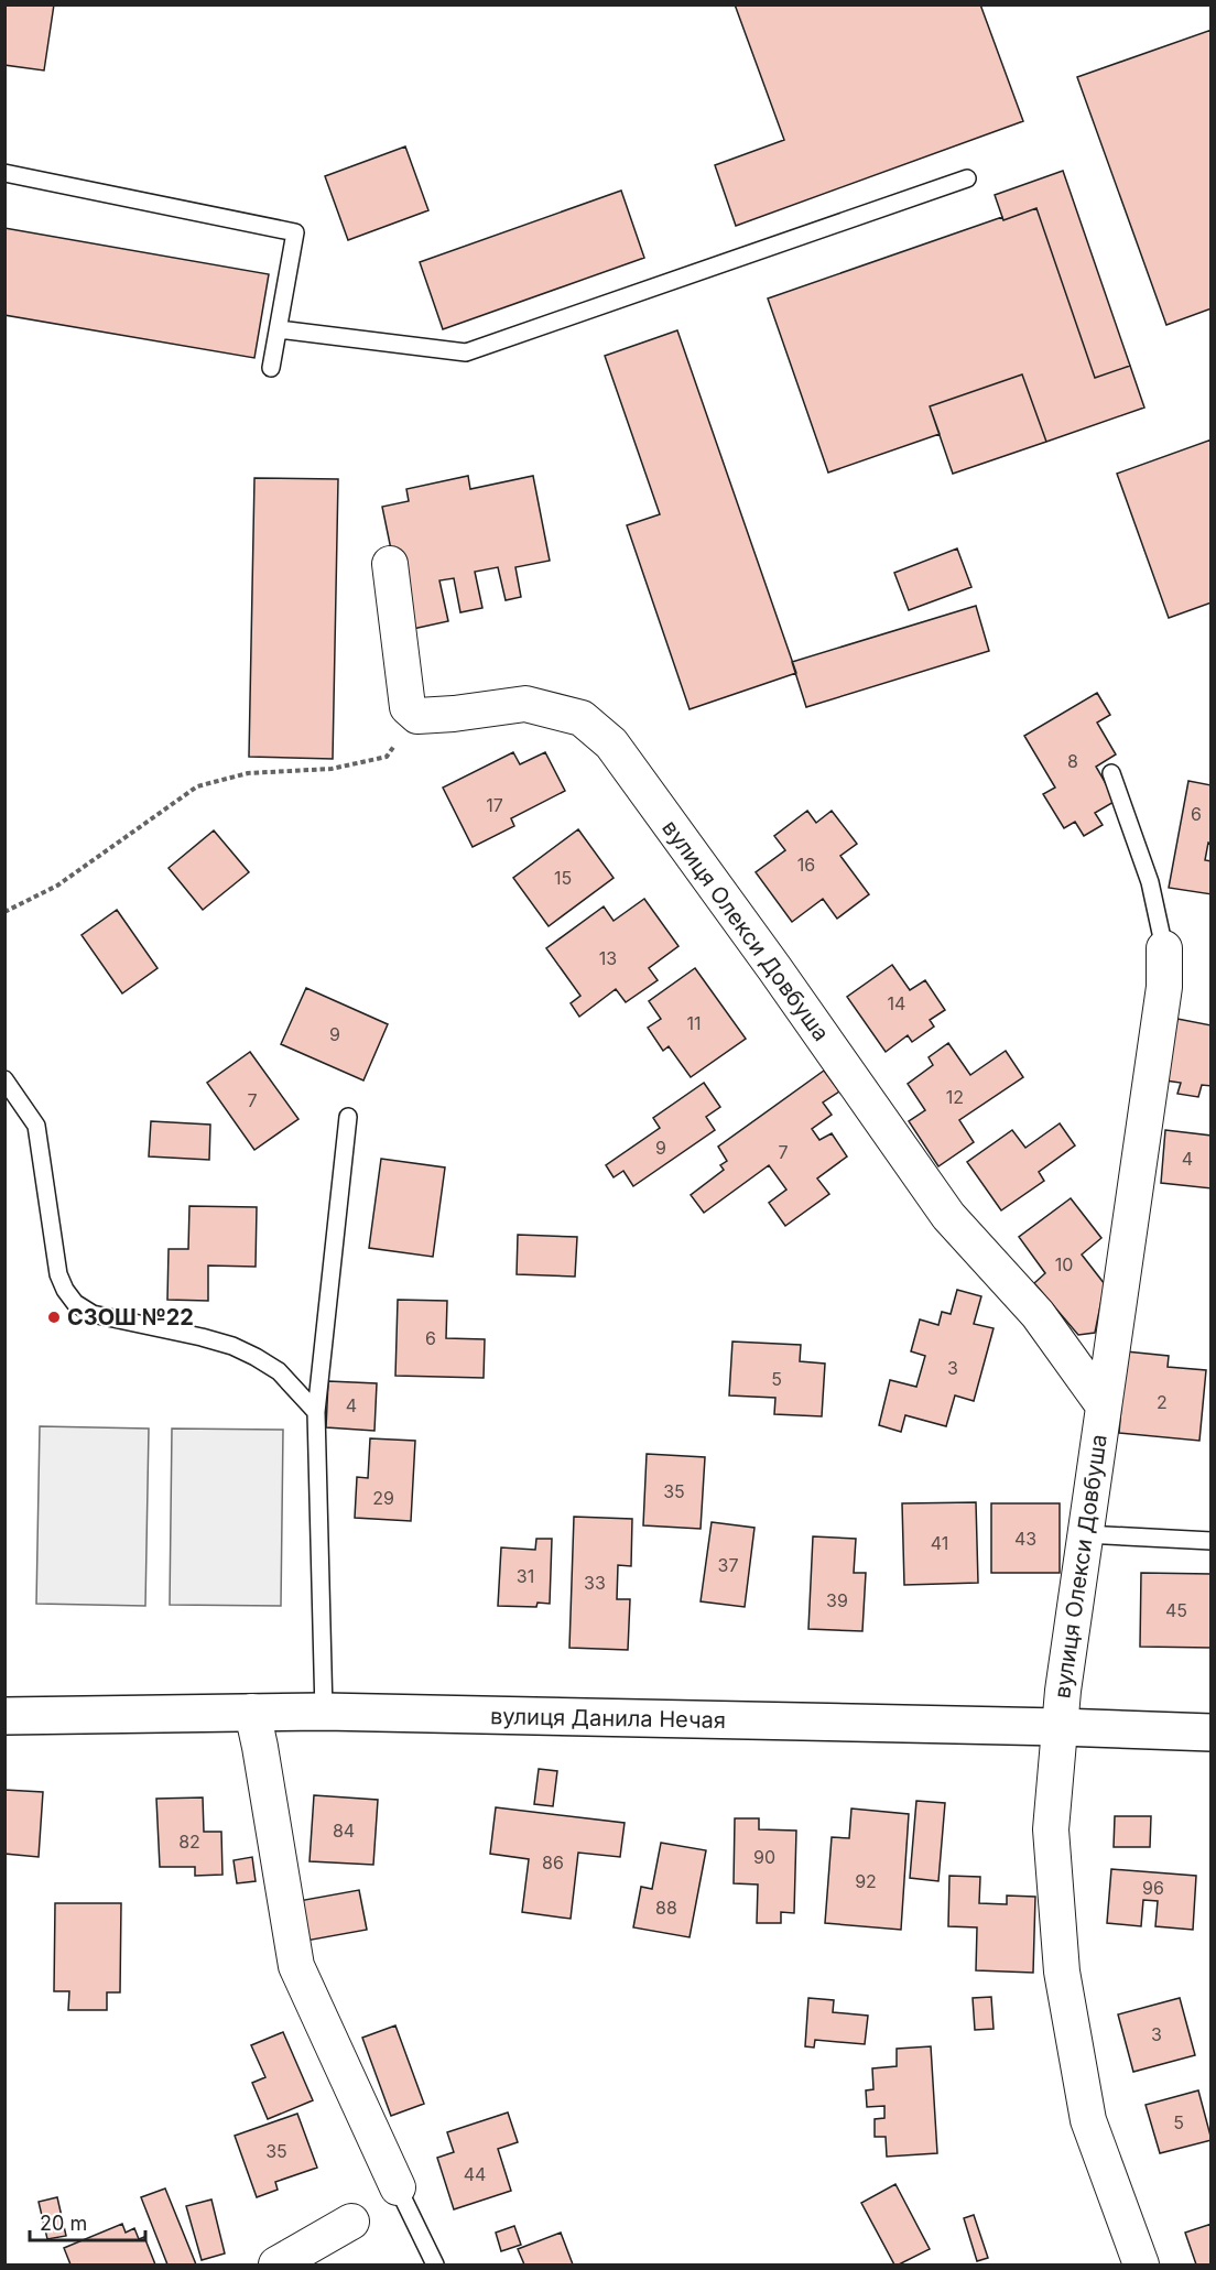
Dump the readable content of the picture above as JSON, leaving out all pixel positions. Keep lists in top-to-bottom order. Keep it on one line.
{"streets":{"main road":["вулиця Данила Нечая"],"street":["вулиця Олекси Довбуша"]},"crossings":[["вулиця Олекси Довбуша","вулиця Данила Нечая"]],"places":["СЗОШ №22"],"house_numbers":["8","17","6","16","15","13","14","11","9","12","7","9","7","4","10","6","3","5","2","4","35","29","43","41","37","31","33","39","45","84","82","90","86","92","96","88","3","5","35","44"],"scale_bar":"20 m"}
